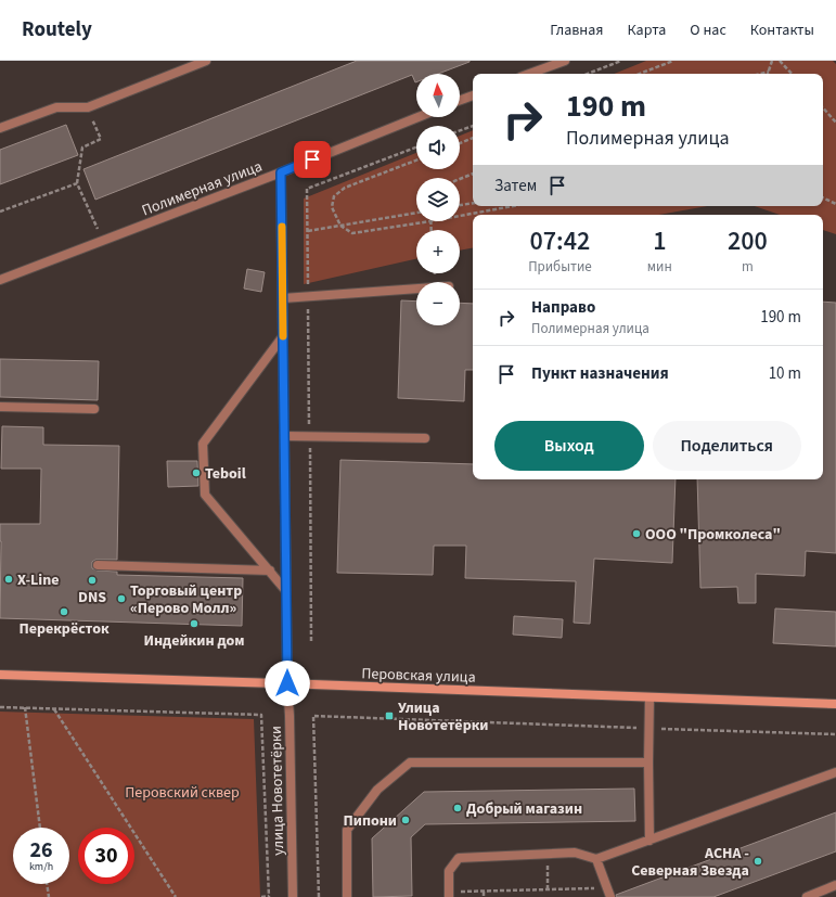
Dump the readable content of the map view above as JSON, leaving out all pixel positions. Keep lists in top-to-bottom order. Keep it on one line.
{"streets":{"main road":["Перовская улица"],"street":["Полимерная улица","улица Новотетёрки"]},"crossings":[["Полимерная улица","улица Новотетёрки"],["Перовская улица","улица Новотетёрки"]],"parks":["Перовский сквер"],"places":{"other":["Teboil","ООО \"Промколеса\"","X-Line","DNS","Торговый центр «Перово Молл»","Перекрёсток","Индейкин дом","Добрый магазин","Пипони","АСНА - Северная Звезда"],"transit":["Улица Новотетёрки"]},"north":"top","page":{"header":"Routely","nav":["Главная","Карта","О нас","Контакты"],"map_buttons":["+","−"],"turn":["190 m","Полимерная улица"],"then":"Затем","eta":["07:42","Прибытие","1","мин","200","m"],"list":[{"name":"Направо","note":"Полимерная улица","value":"190 m"},{"name":"Пункт назначения","value":"10 m"}],"buttons":["Выход","Поделиться"],"speed":"26 km/h","limit":"30"}}
